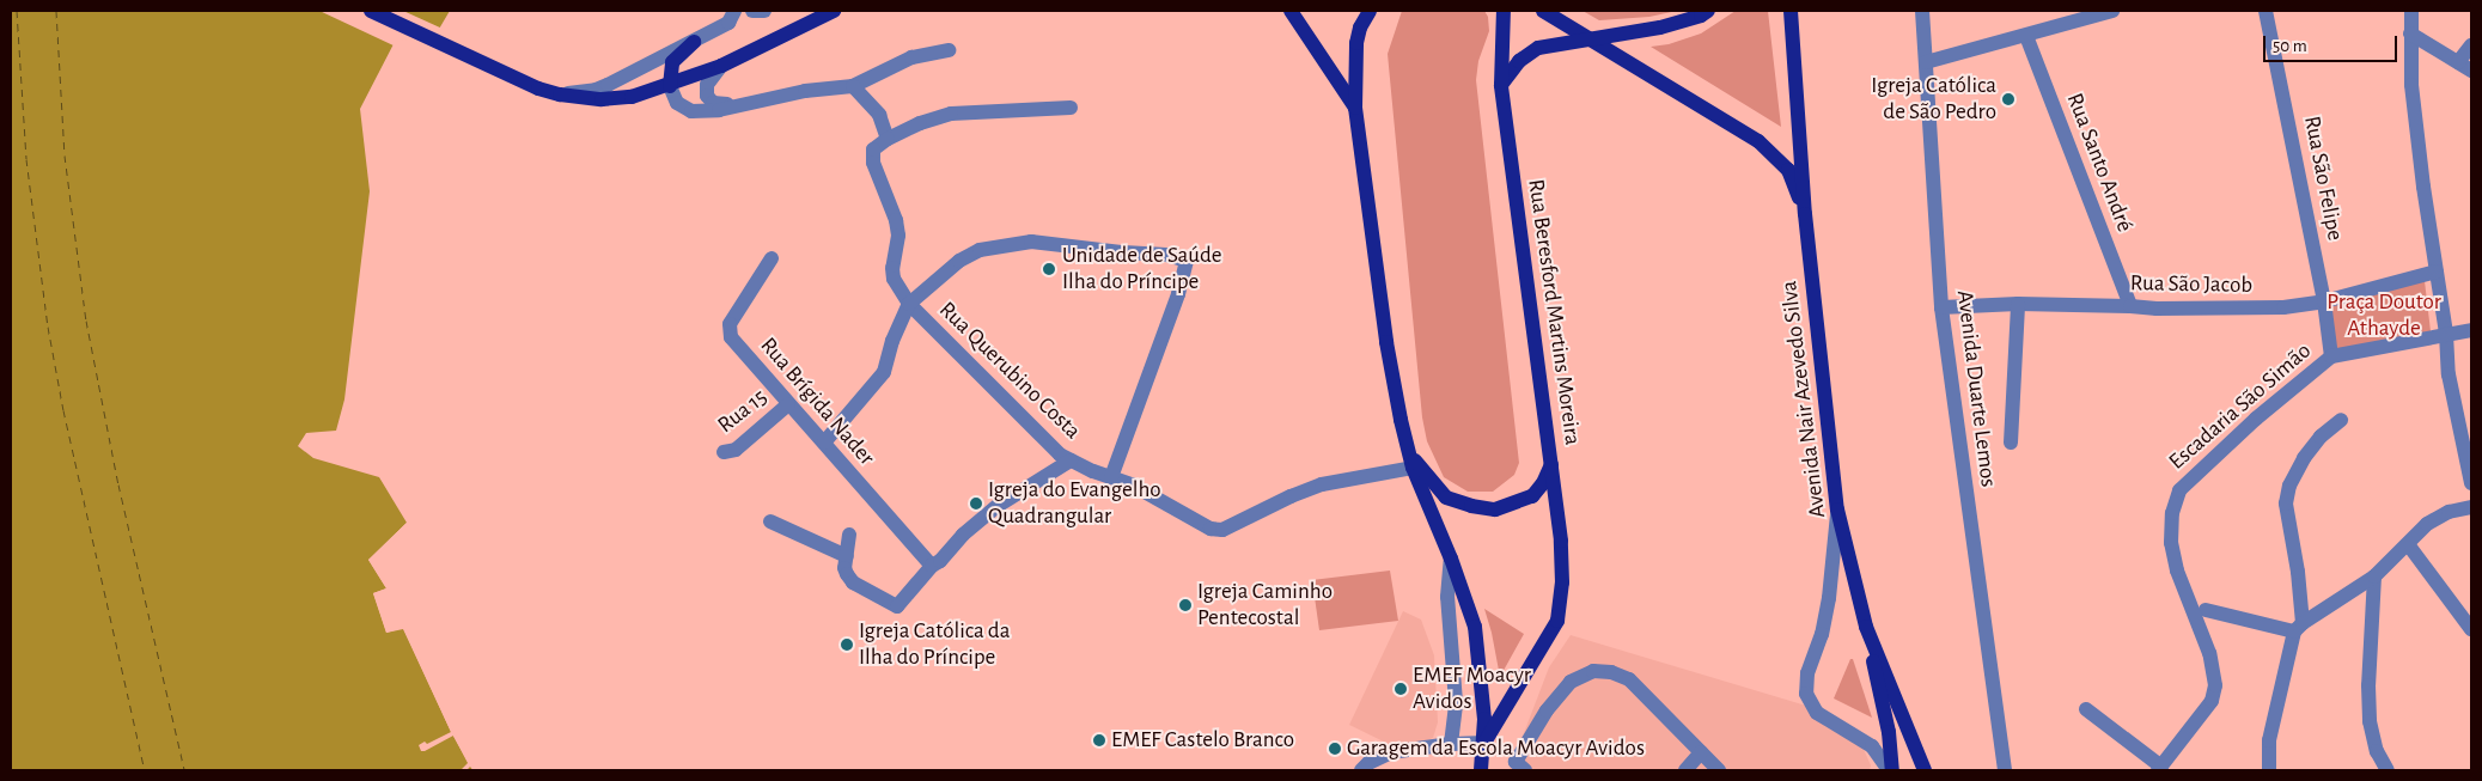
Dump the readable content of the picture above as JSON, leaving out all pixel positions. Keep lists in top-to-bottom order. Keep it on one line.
{"streets":{"main road":["Rua Beresford Martins Moreira","Avenida Nair Azevedo Silva"],"street":["Rua Santo André","Rua São Felipe","Rua São Jacob","Rua Querubino Costa","Avenida Duarte Lemos","Rua Brígida Nader","Escadaria São Simão","Rua 15"]},"crossings":[["Rua Santo André","Rua São Jacob"],["Rua São Felipe","Rua São Jacob"],["Rua São Felipe","Escadaria São Simão"],["Rua São Jacob","Avenida Duarte Lemos"],["Rua Brígida Nader","Rua 15"]],"parks":["Praça Doutor Athayde"],"places":["Igreja Católica de São Pedro","Unidade de Saúde Ilha do Príncipe","Igreja do Evangelho Quadrangular","Igreja Caminho Pentecostal","Igreja Católica da Ilha do Príncipe","EMEF Moacyr Avidos","EMEF Castelo Branco","Garagem da Escola Moacyr Avidos"],"scale_bar":"50 m"}
